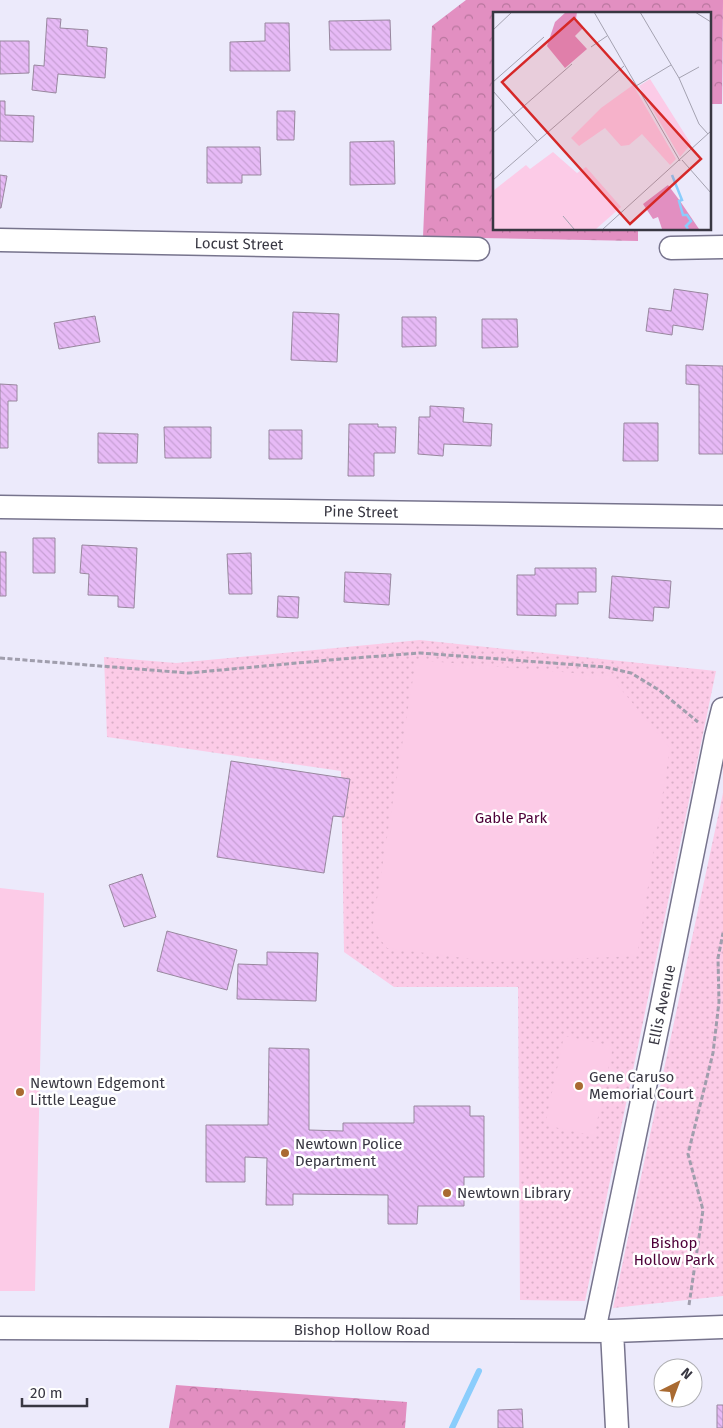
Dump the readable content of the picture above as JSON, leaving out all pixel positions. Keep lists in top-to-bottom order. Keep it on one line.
{"streets":{"street":["Locust Street","Pine Street","Ellis Avenue","Bishop Hollow Road"]},"crossings":[["Ellis Avenue","Bishop Hollow Road"]],"parks":["Gable Park","Bishop Hollow Park"],"places":["Gene Caruso Memorial Court","Newtown Edgemont Little League","Newtown Police Department","Newtown Library"],"scale_bar":"20 m","north":"top right"}
